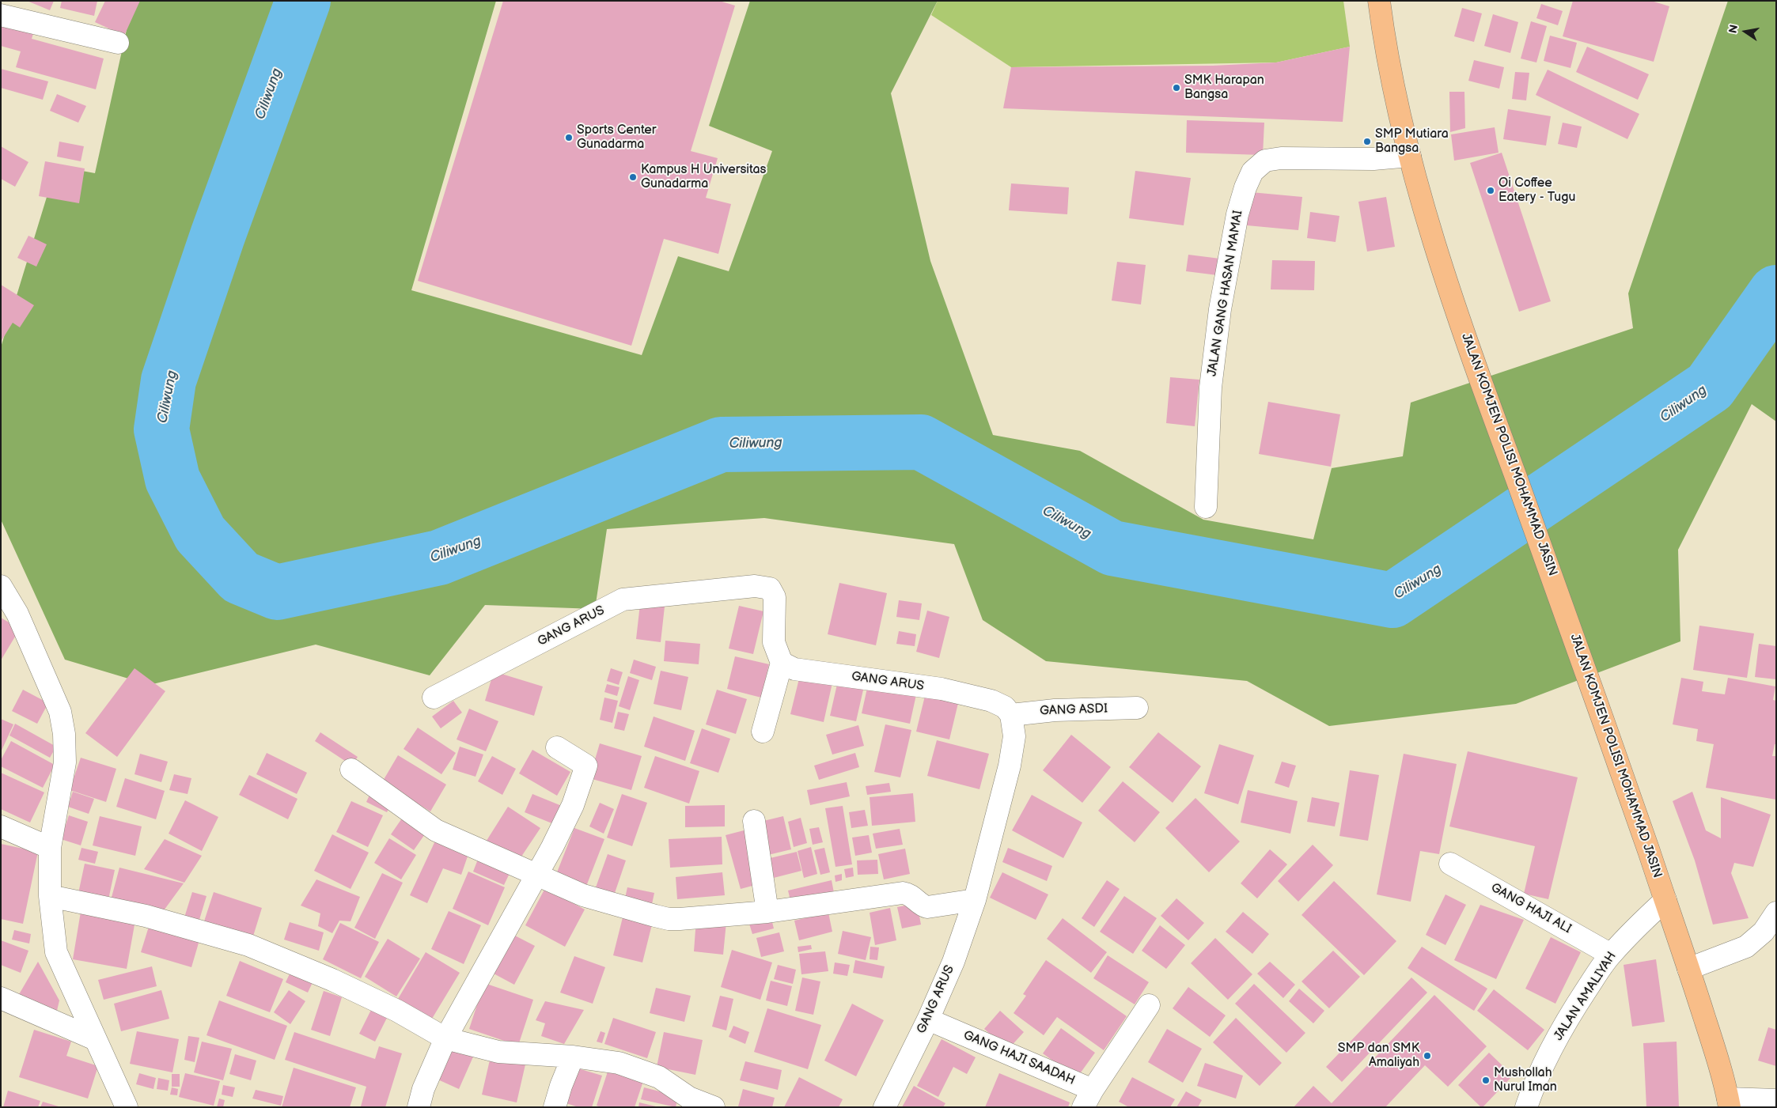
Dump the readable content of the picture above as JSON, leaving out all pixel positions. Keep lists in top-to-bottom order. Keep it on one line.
{"streets":{"main road":["JALAN KOMJEN POLISI MOHAMMAD JASIN"],"street":["JALAN GANG HASAN MAMAI","GANG ARUS","GANG ASDI","GANG HAJI ALI","JALAN AMALIYAH","GANG HAJI SAADAH"]},"crossings":[["JALAN GANG HASAN MAMAI","JALAN KOMJEN POLISI MOHAMMAD JASIN"],["JALAN KOMJEN POLISI MOHAMMAD JASIN","JALAN AMALIYAH"],["GANG ARUS","GANG ASDI"],["GANG ARUS","GANG HAJI SAADAH"],["GANG HAJI ALI","JALAN AMALIYAH"]],"water":["Ciliwung"],"places":["SMK Harapan Bangsa","Sports Center Gunadarma","SMP Mutiara Bangsa","Kampus H Universitas Gunadarma","Oi Coffee Eatery - Tugu","SMP dan SMK Amaliyah","Mushollah Nurul Iman"],"north":"left"}
